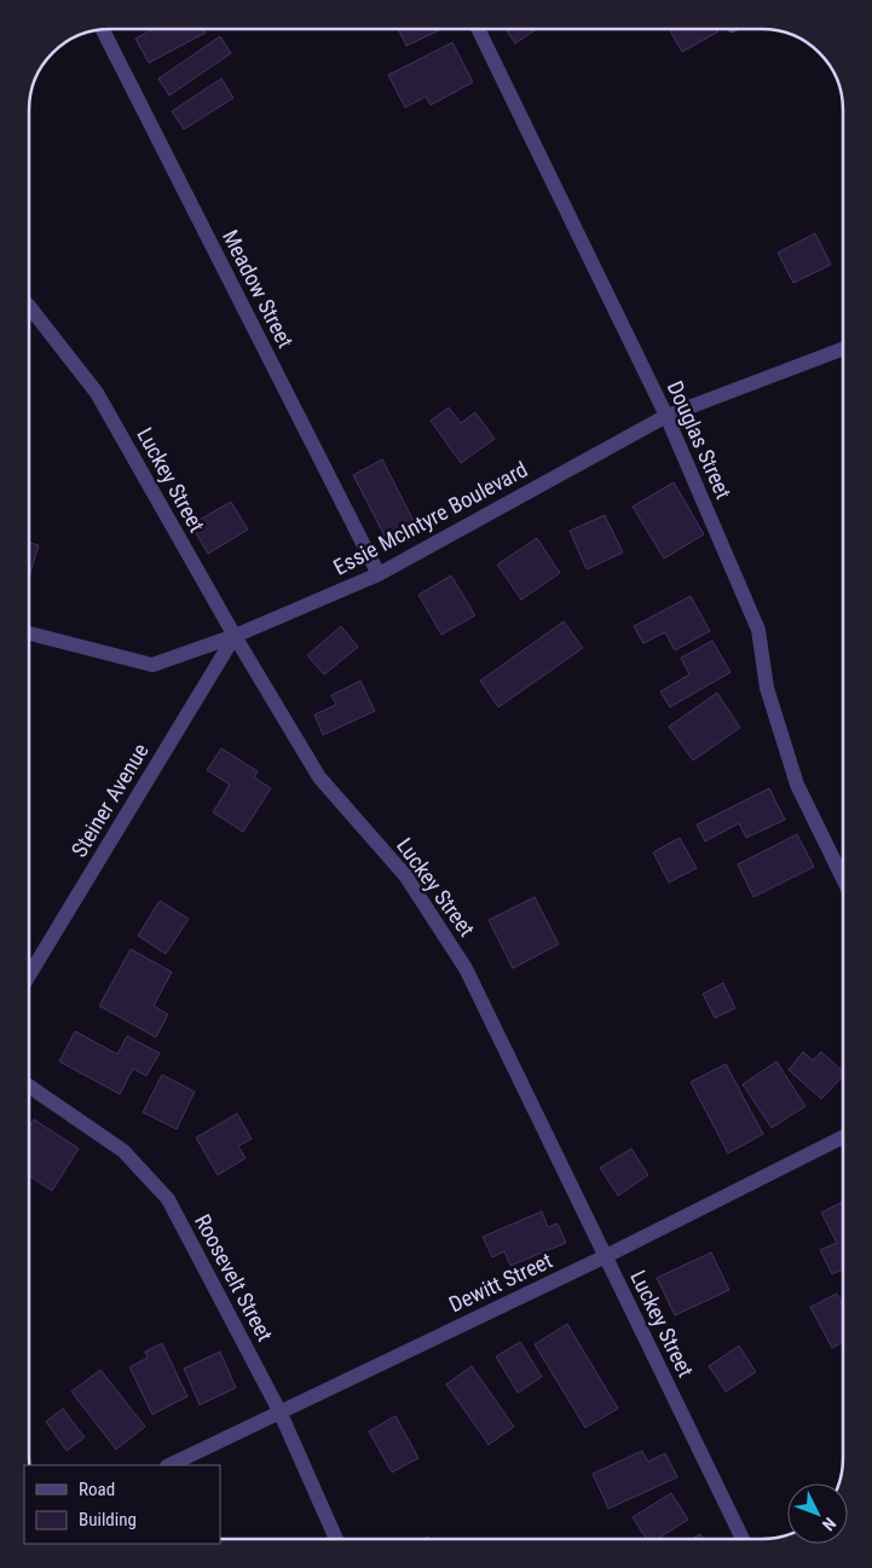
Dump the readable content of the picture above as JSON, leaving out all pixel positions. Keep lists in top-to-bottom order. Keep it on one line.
{"streets":{"street":["Meadow Street","Douglas Street","Luckey Street","Essie McIntyre Boulevard","Steiner Avenue","Roosevelt Street","Dewitt Street"]},"crossings":[["Meadow Street","Essie McIntyre Boulevard"],["Douglas Street","Essie McIntyre Boulevard"],["Luckey Street","Essie McIntyre Boulevard"],["Luckey Street","Steiner Avenue"],["Luckey Street","Dewitt Street"],["Essie McIntyre Boulevard","Steiner Avenue"],["Roosevelt Street","Dewitt Street"]],"legend":["Road","Building"],"north":"bottom right"}
